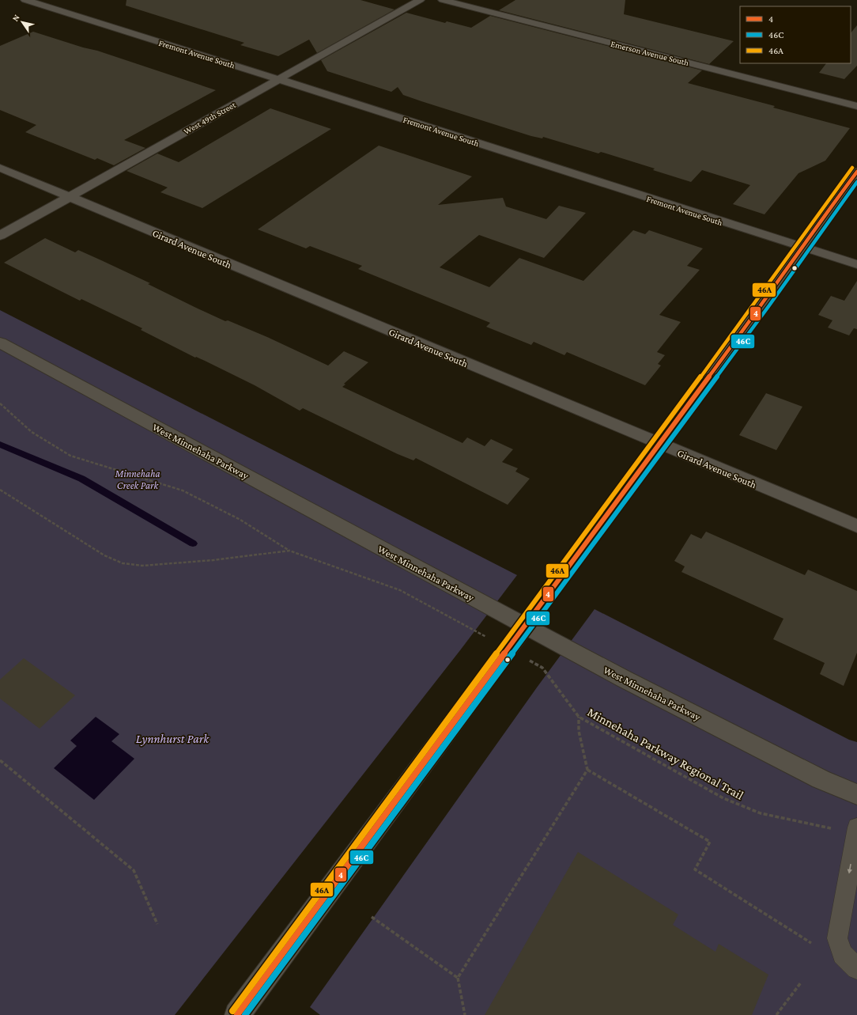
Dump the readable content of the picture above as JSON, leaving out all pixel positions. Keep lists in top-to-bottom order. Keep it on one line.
{"streets":{"street":["Emerson Avenue South","Fremont Avenue South","West 49th Street","Girard Avenue South","West Minnehaha Parkway"],"path":["Minnehaha Parkway Regional Trail"]},"crossings":[["Fremont Avenue South","West 49th Street"],["West 49th Street","Girard Avenue South"]],"parks":["Minnehaha Creek Park","Lynnhurst Park"],"lines":["transit line 46A","transit line 4","transit line 46C"],"legend":["4","46C","46A"],"north":"top left"}
